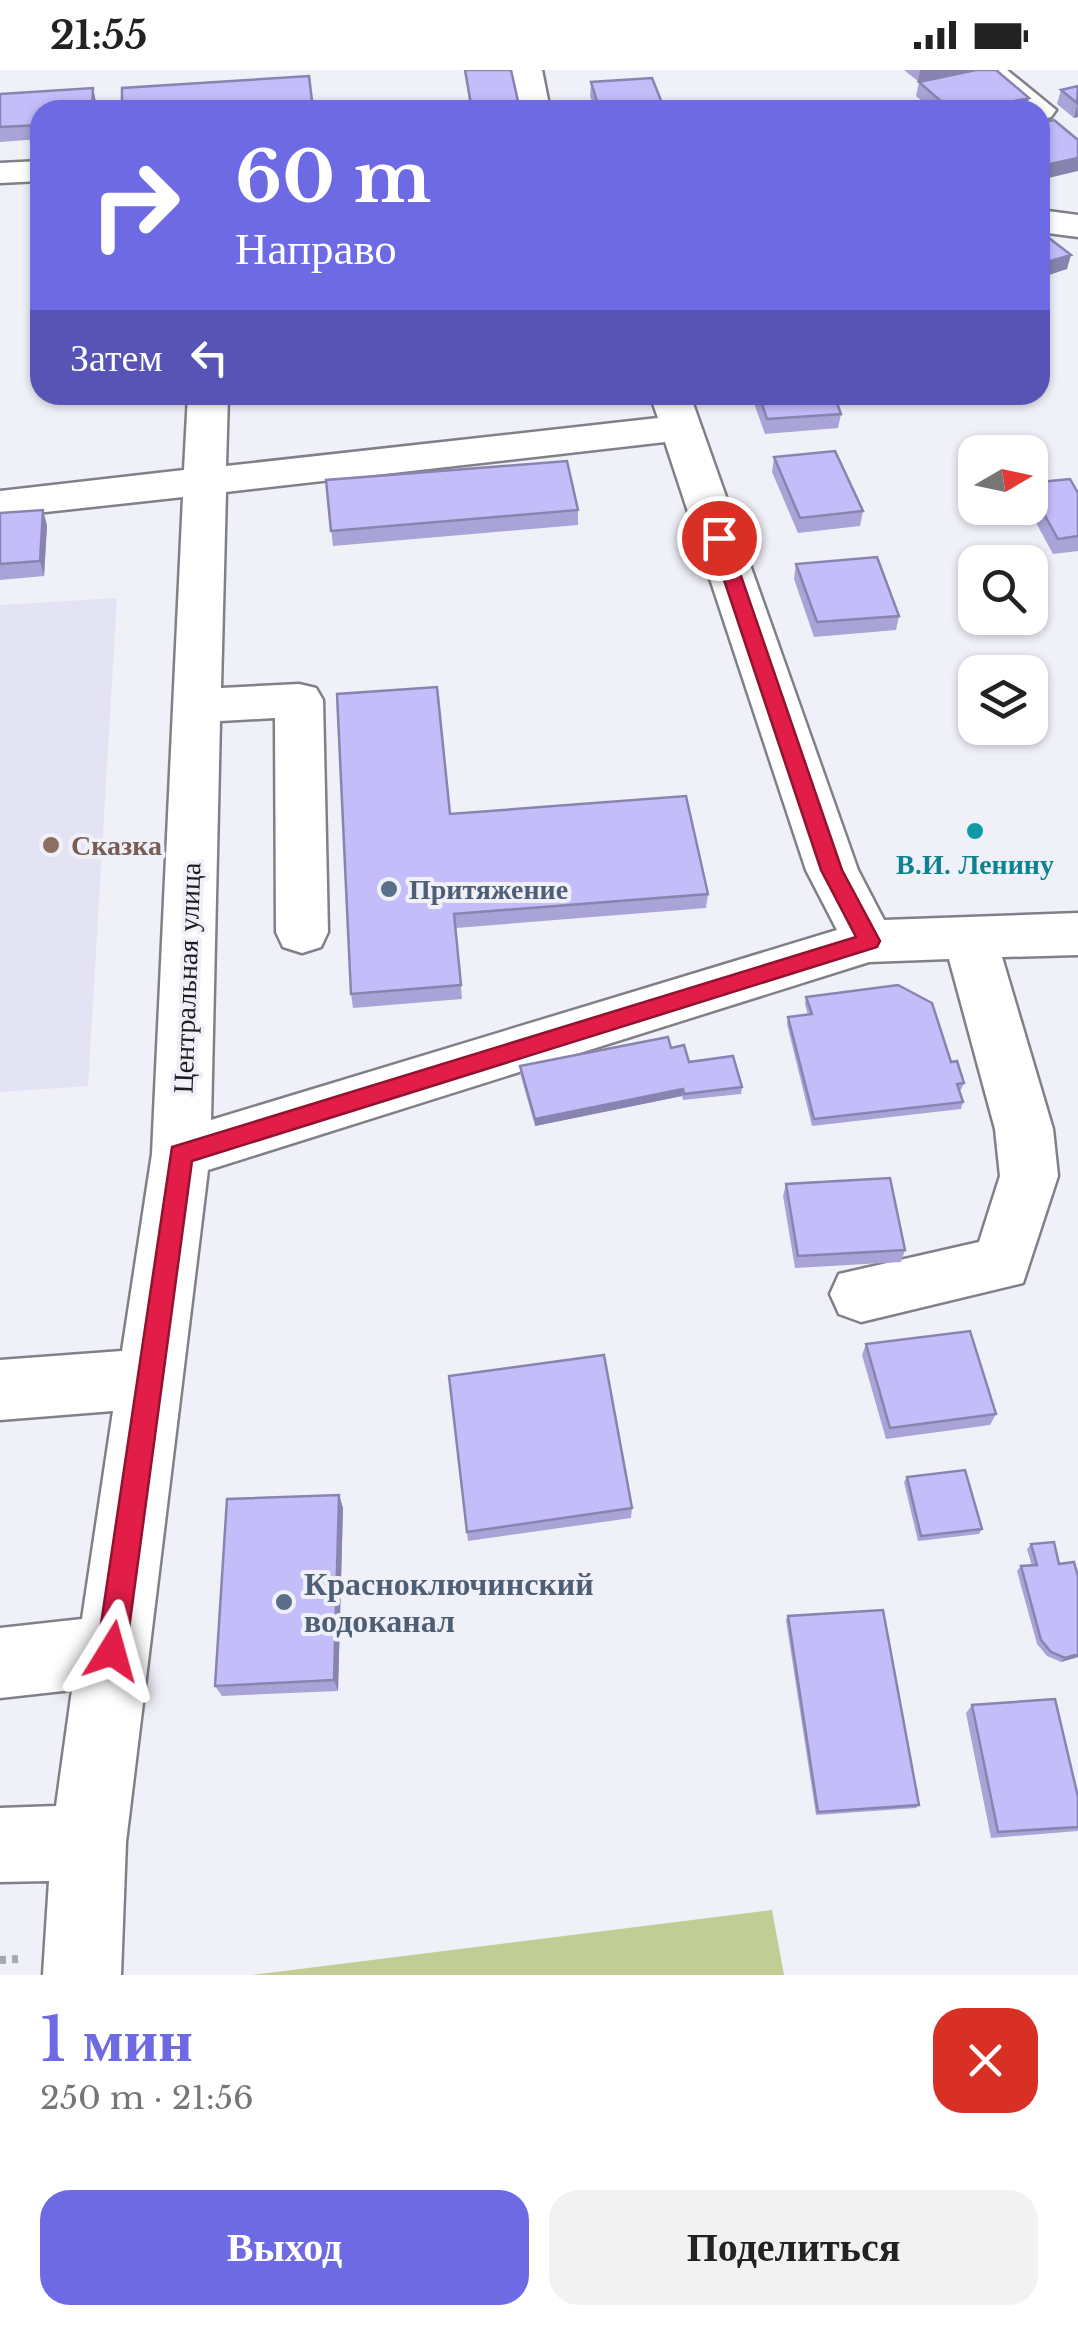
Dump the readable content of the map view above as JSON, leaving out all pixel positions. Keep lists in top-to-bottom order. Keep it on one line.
{"streets":{"street":["Центральная улица"]},"places":["В.И. Ленину","Сказка","Притяжение","Красноключинский водоканал"],"north":"right","page":{"status":"21:55","turn":["60 m","Направо"],"then":"Затем","heading":["1 мин","250 m · 21:56"],"buttons":["Выход","Поделиться"]}}
